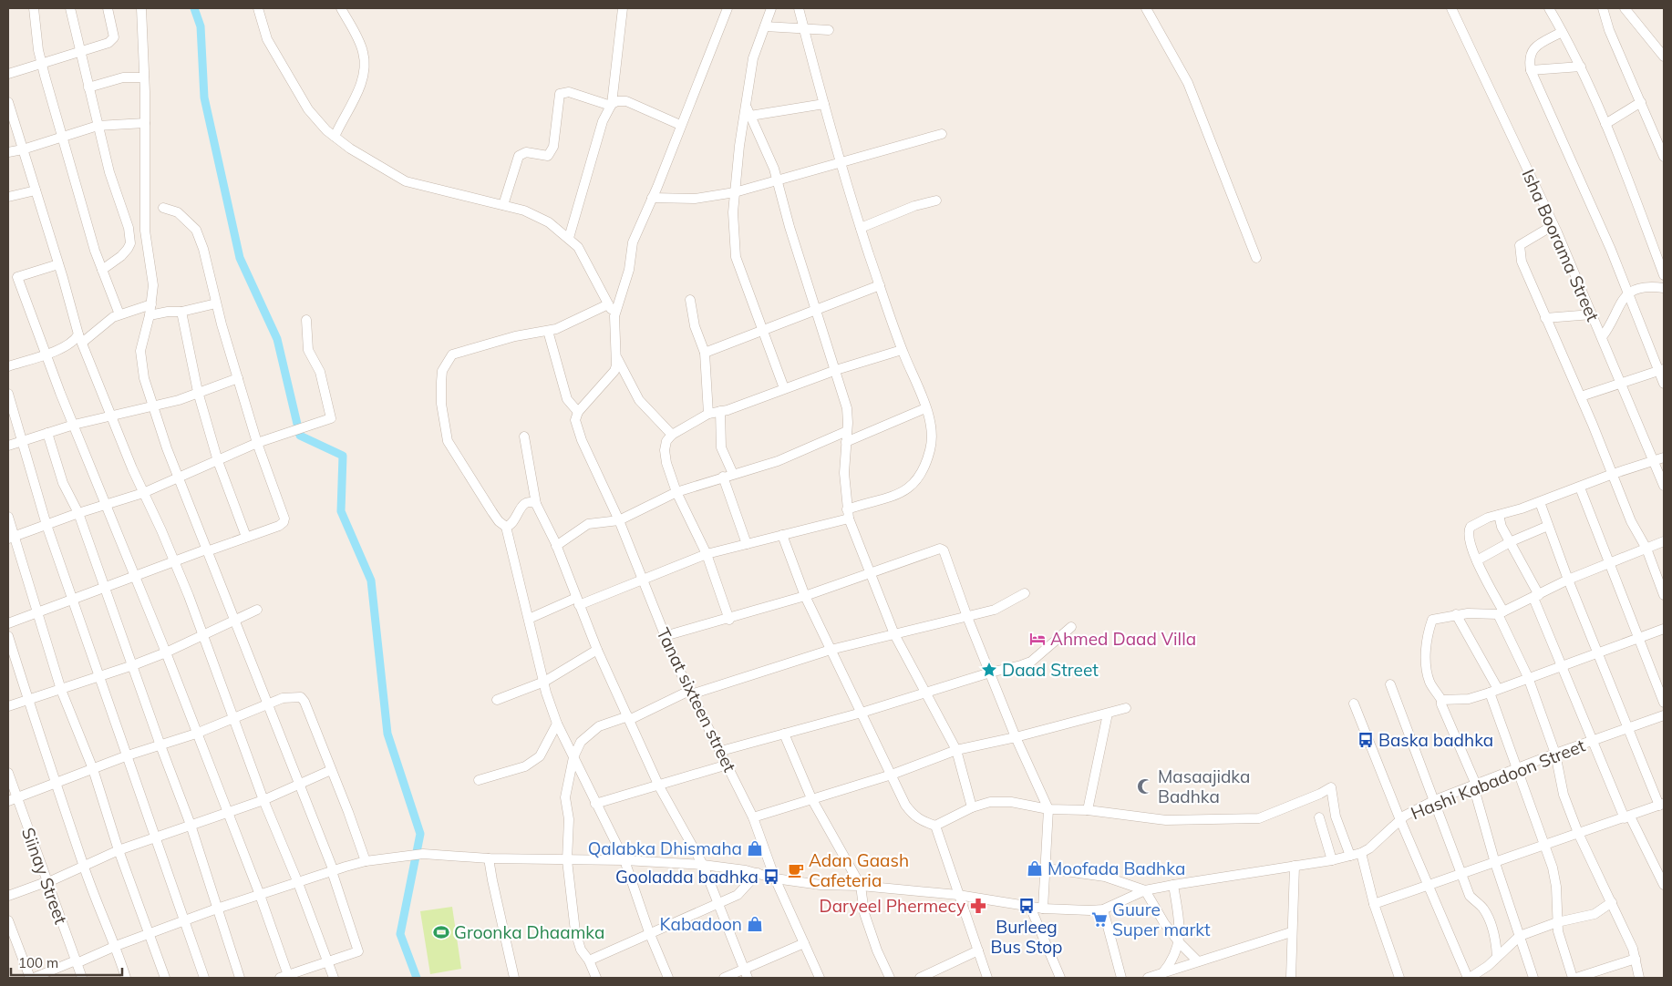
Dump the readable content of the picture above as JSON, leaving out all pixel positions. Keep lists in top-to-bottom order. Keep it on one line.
{"streets":{"street":["Isha Boorama Street","Tanat sixteen street","Hashi Kabadoon Street","Siinay Street"]},"crossings":[["Tanat sixteen street","Hashi Kabadoon Street"],["Hashi Kabadoon Street","Siinay Street"]],"places":{"hotel":["Ahmed Daad Villa"],"place":["Daad Street"],"bus stop":["Baska badhka","Gooladda badhka","Burleeg Bus Stop"],"mosque":["Masaajidka Badhka"],"shop":["Qalabka Dhismaha","Moofada Badhka","Kabadoon"],"cafe":["Adan Gaash Cafeteria"],"pharmacy":["Daryeel Phermecy"],"supermarket":["Guure Super markt"],"sports":["Groonka Dhaamka"]},"scale_bar":"100 m"}
